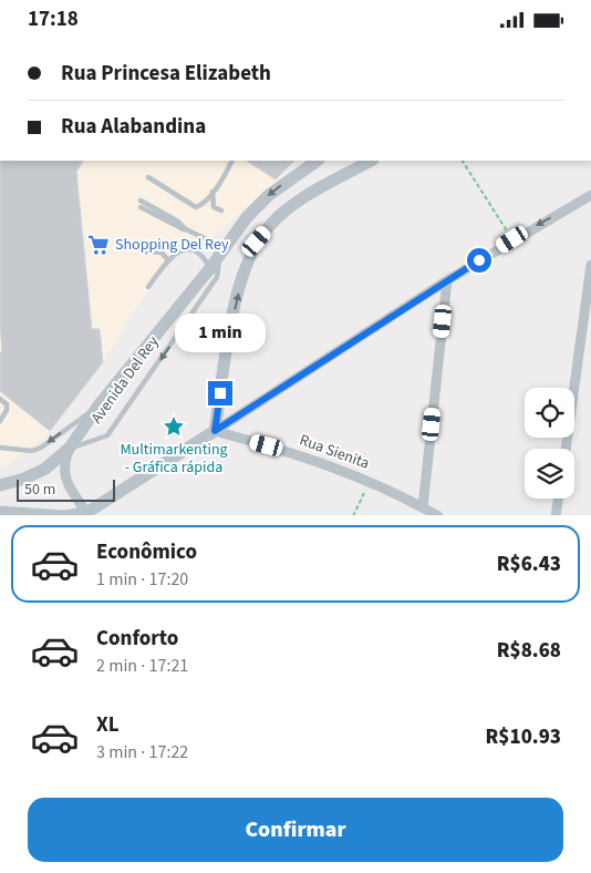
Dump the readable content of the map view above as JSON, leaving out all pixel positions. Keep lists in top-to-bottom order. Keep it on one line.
{"streets":{"street":["Avenida Del Rey","Rua Sienita"]},"places":{"supermarket":["Shopping Del Rey"],"place":["Multimarkenting - Gráfica rápida"]},"scale_bar":"50 m","page":{"status":"17:18","banner":["Rua Princesa Elizabeth","Rua Alabandina"],"bubble":"1 min","scale":"50 m","list":[{"name":"Econômico","note":"1 min · 17:20","value":"R$6.43"},{"name":"Conforto","note":"2 min · 17:21","value":"R$8.68"},{"name":"XL","note":"3 min · 17:22","value":"R$10.93"}],"buttons":"Confirmar"}}
